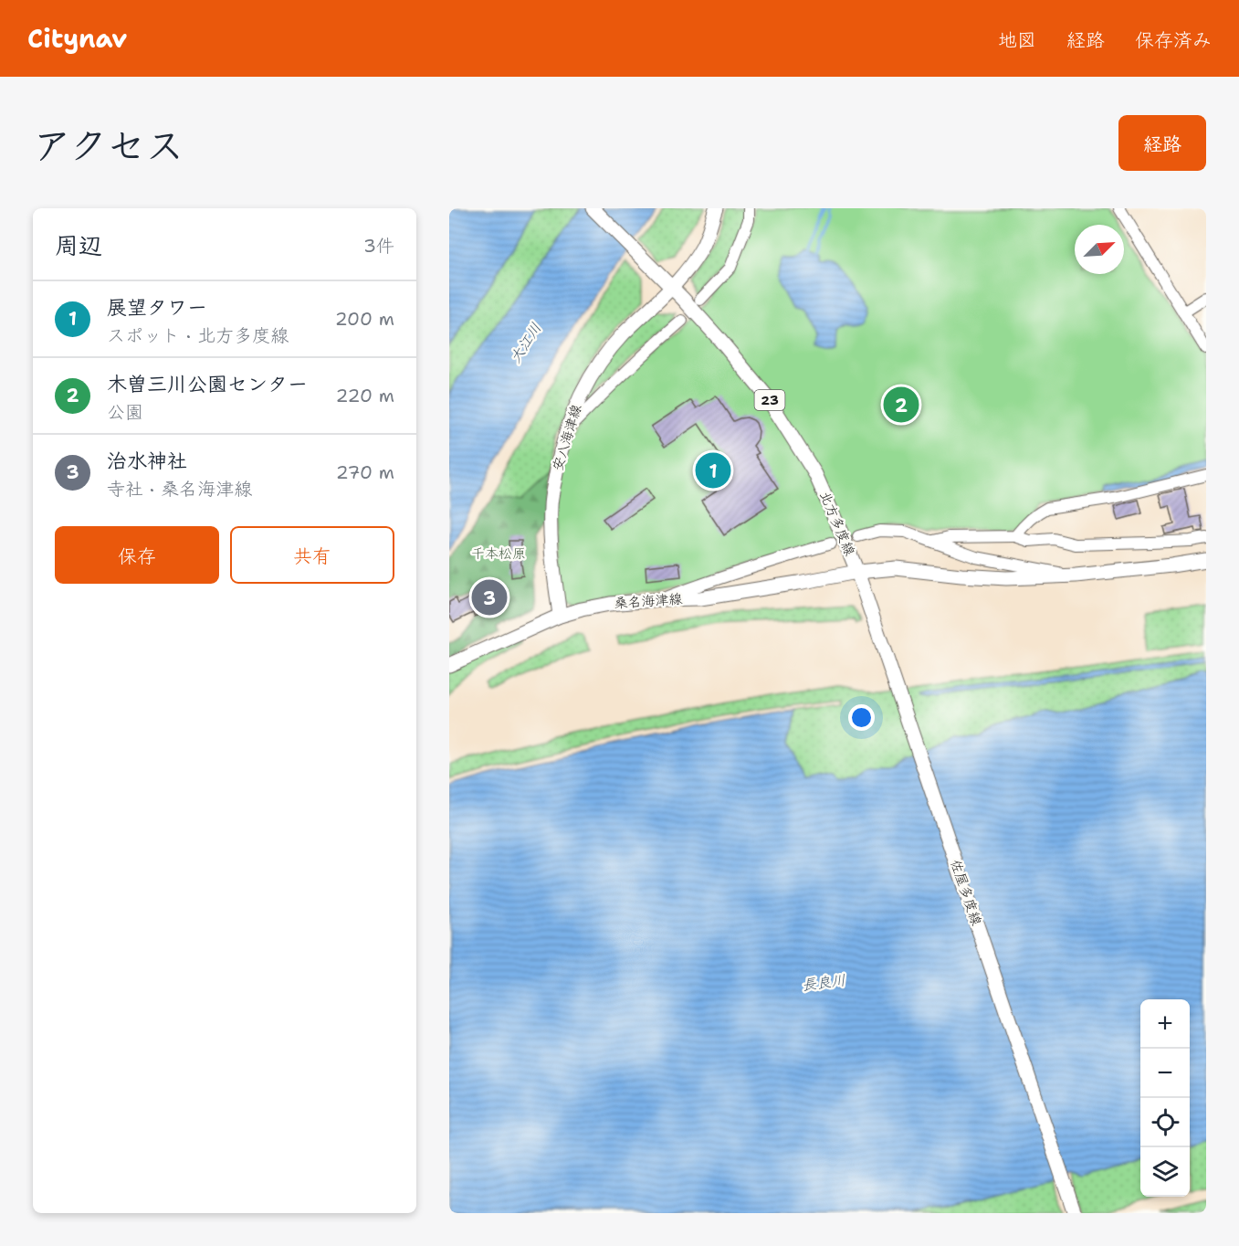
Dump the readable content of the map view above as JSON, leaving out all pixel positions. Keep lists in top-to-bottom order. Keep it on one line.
{"streets":{"main road":["23","安八海津線","北方多度線","桑名海津線","佐屋多度線"]},"crossings":[["安八海津線","北方多度線"],["安八海津線","桑名海津線"],["北方多度線","桑名海津線"],["北方多度線","佐屋多度線"],["桑名海津線","佐屋多度線"]],"water":["大江川","長良川"],"parks":["千本松原"],"north":"top right","page":{"header":"Citynav","nav":["地図","経路","保存済み"],"title":"アクセス","buttons":["経路",["保存","共有"]],"heading":["周辺","3件"],"list":[{"mark":"1","name":"展望タワー","note":"スポット · 北方多度線","value":"200 m"},{"mark":"2","name":"木曽三川公園センター","note":"公園","value":"220 m"},{"mark":"3","name":"治水神社","note":"寺社 · 桑名海津線","value":"270 m"}],"pins":["2","1","3"],"map_buttons":["+","−"]}}
